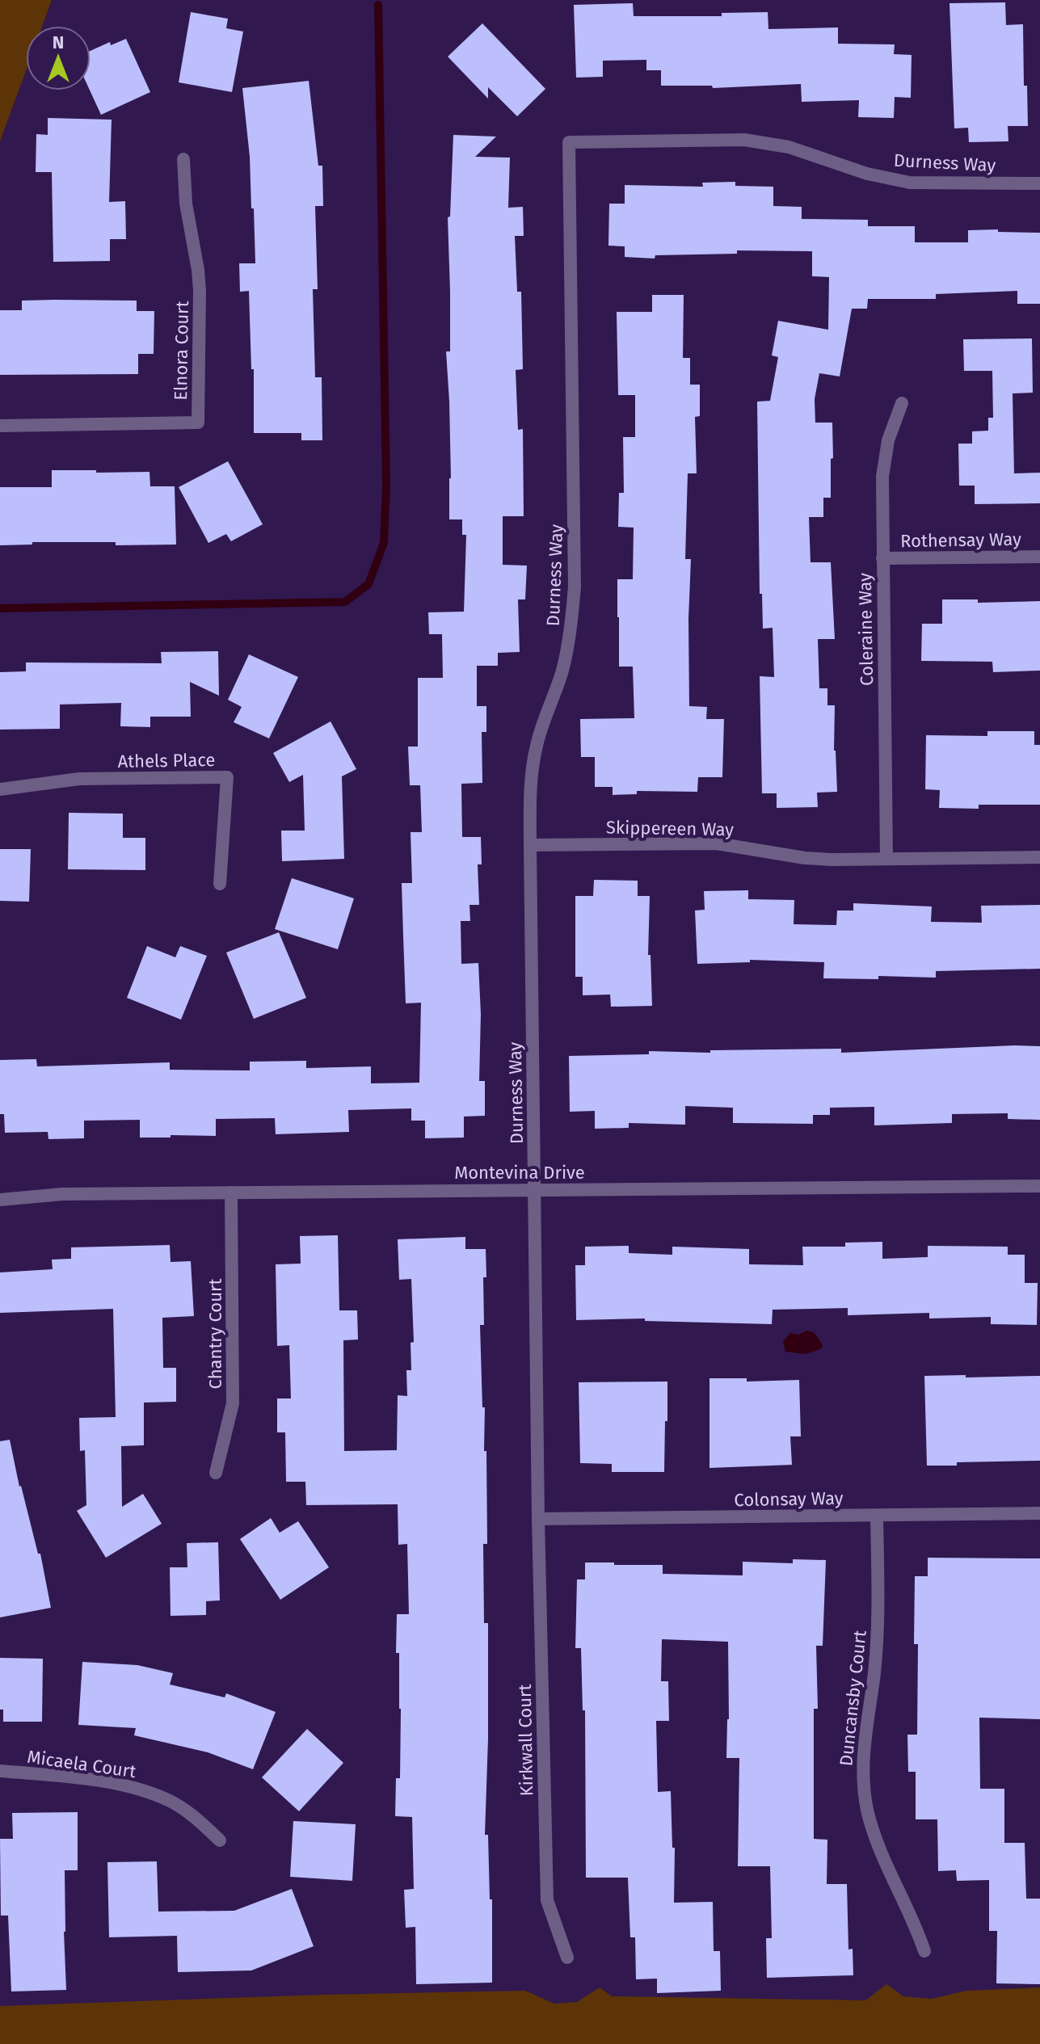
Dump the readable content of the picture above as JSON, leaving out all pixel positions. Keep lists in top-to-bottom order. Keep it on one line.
{"streets":{"street":["Durness Way","Elnora Court","Rothensay Way","Coleraine Way","Athels Place","Skippereen Way","Montevina Drive","Chantry Court","Colonsay Way","Duncansby Court","Kirkwall Court","Micaela Court"]},"crossings":[["Durness Way","Skippereen Way"],["Durness Way","Montevina Drive"],["Durness Way","Colonsay Way"],["Durness Way","Kirkwall Court"],["Rothensay Way","Coleraine Way"],["Coleraine Way","Skippereen Way"],["Montevina Drive","Chantry Court"],["Colonsay Way","Duncansby Court"],["Colonsay Way","Kirkwall Court"]],"north":"top"}
